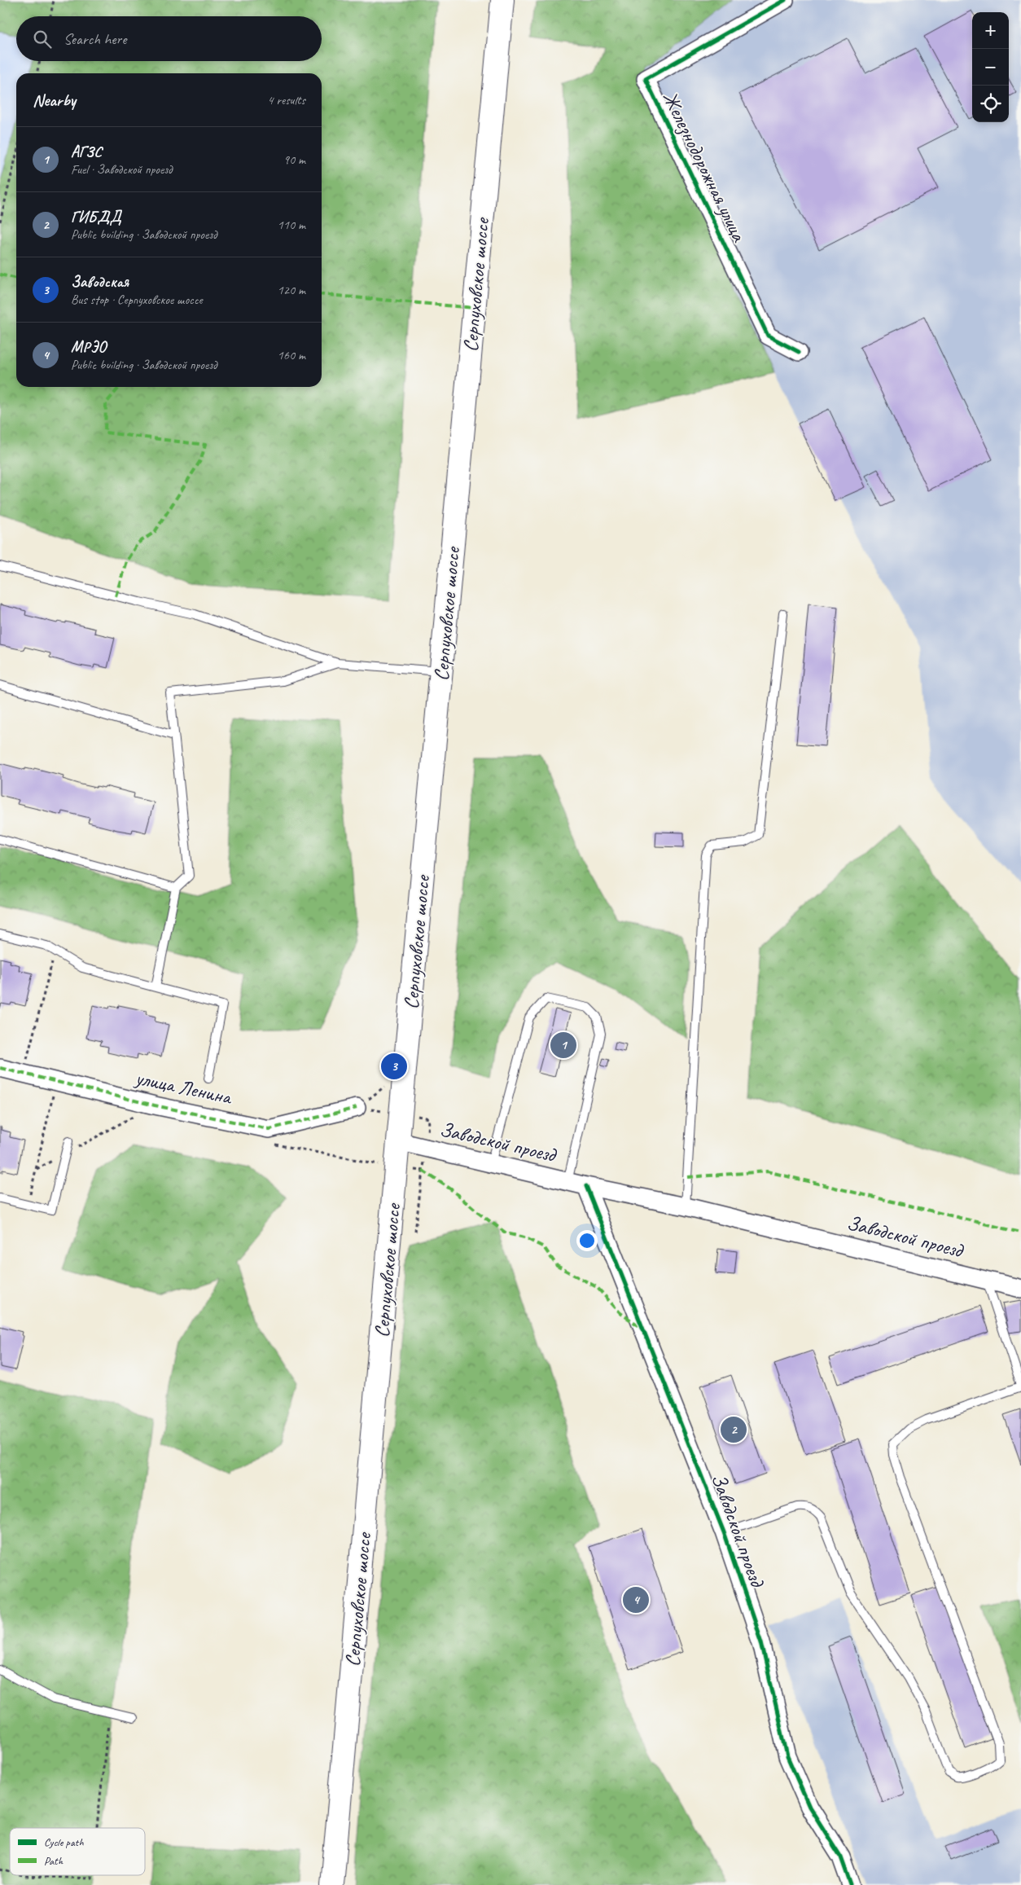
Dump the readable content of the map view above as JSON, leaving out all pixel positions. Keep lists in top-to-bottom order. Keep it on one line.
{"streets":{"main road":["Серпуховское шоссе"],"street":["Железнодорожная улица","улица Ленина","Заводской проезд"]},"crossings":[["Серпуховское шоссе","Заводской проезд"]],"legend":["Cycle path","Path"],"page":{"map_buttons":["+","−"],"search":"Search here","heading":["Nearby","4 results"],"list":[{"mark":"1","name":"АГЗС","note":"Fuel · Заводской проезд","value":"90 m"},{"mark":"2","name":"ГИБДД","note":"Public building · Заводской проезд","value":"110 m"},{"mark":"3","name":"Заводская","note":"Bus stop · Серпуховское шоссе","value":"120 m"},{"mark":"4","name":"МРЭО","note":"Public building · Заводской проезд","value":"160 m"}],"pins":["1","3","2","4"]}}
